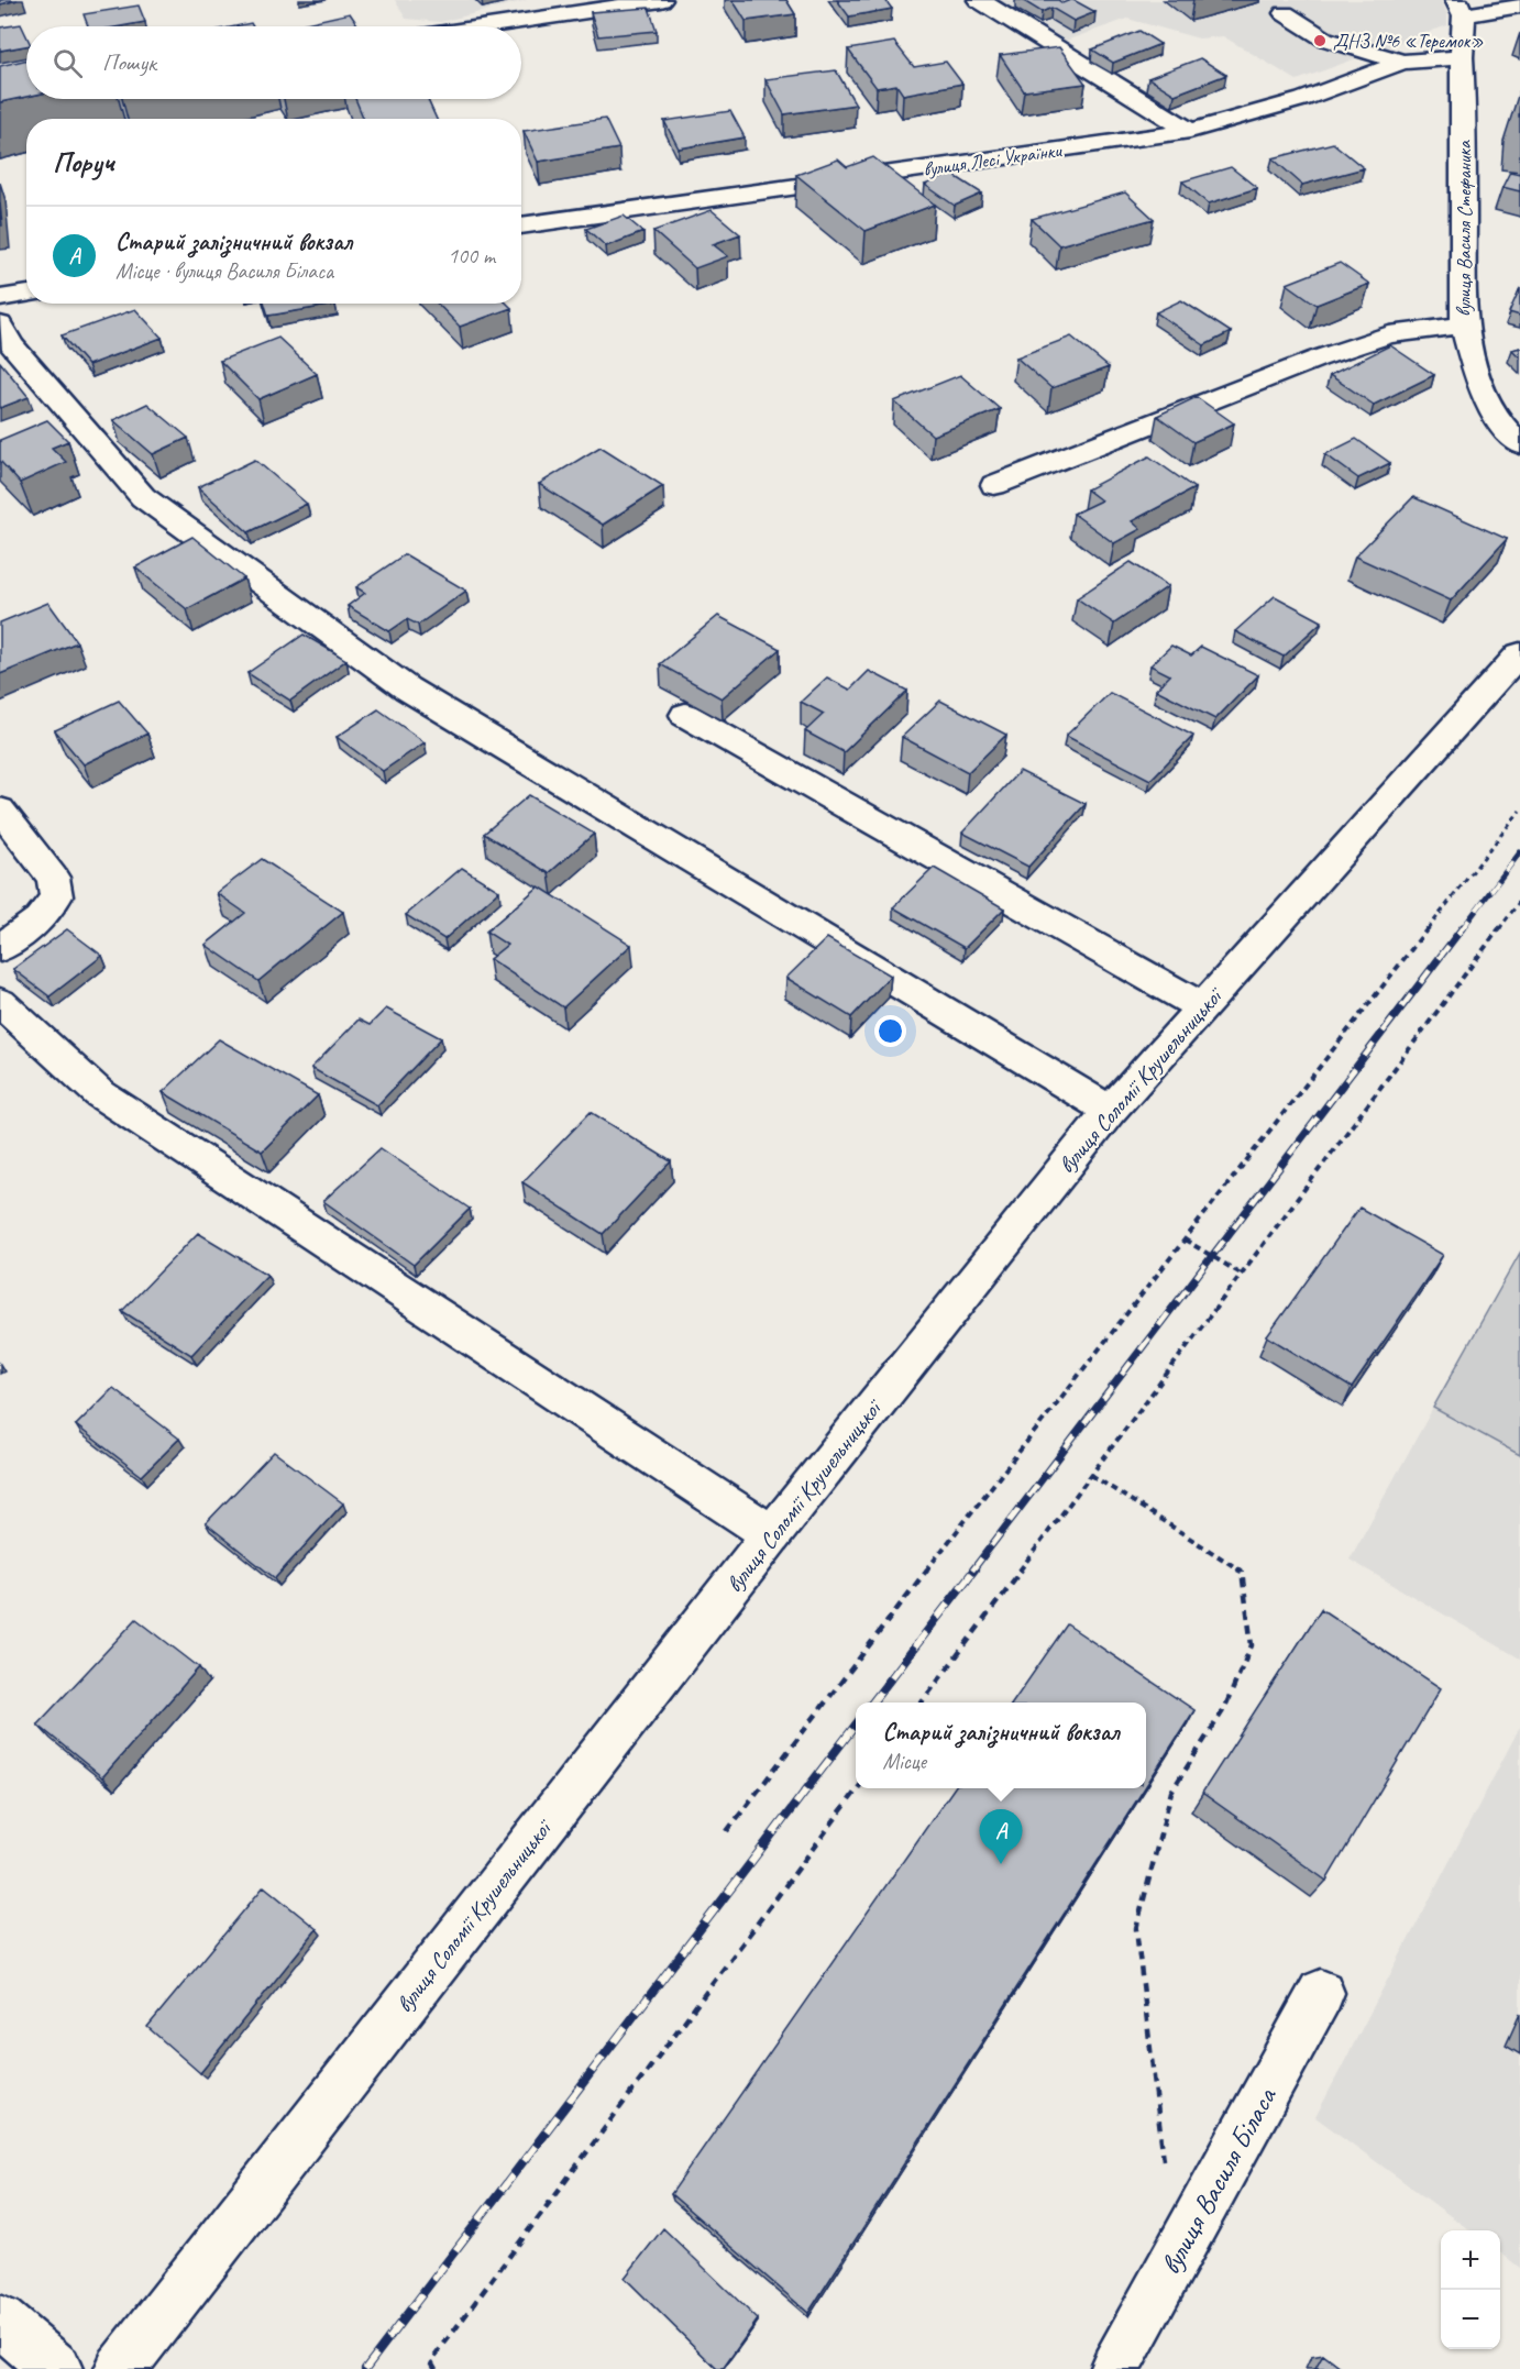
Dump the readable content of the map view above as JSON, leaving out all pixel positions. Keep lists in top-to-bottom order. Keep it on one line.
{"streets":{"street":["вулиця Лесі Українки","вулиця Василя Стефаника","вулиця Соломії Крушельницької","вулиця Василя Біласа"]},"crossings":[["вулиця Лесі Українки","вулиця Василя Стефаника"]],"places":["ДНЗ №6 «Теремок»"],"page":{"search":"Пошук","heading":"Поруч","list":[{"mark":"A","name":"Старий залізничний вокзал","note":"Місце · вулиця Василя Біласа","value":"100 m"}],"popup":["Старий залізничний вокзал","Місце"],"pins":"A","map_buttons":["+","−"]}}
